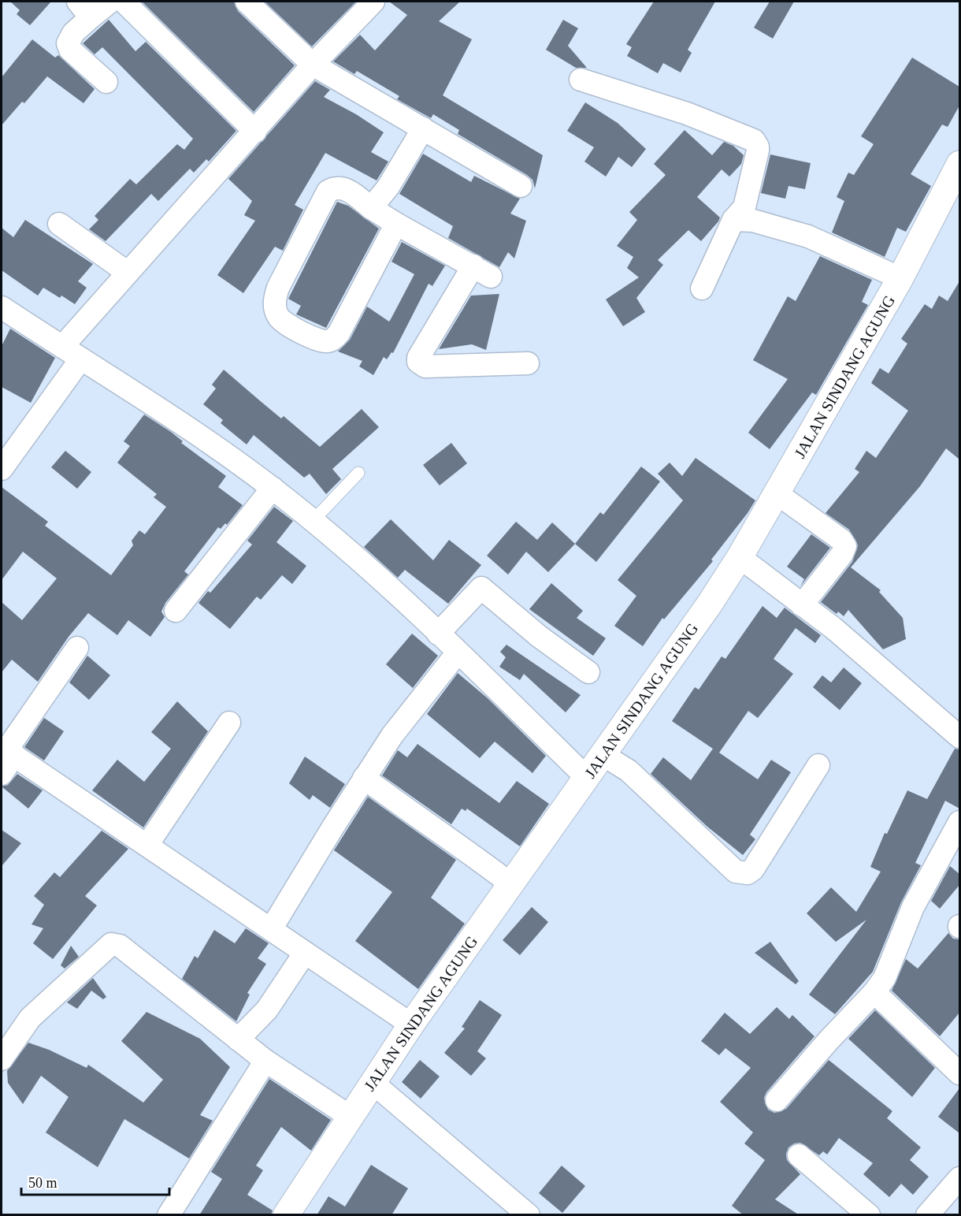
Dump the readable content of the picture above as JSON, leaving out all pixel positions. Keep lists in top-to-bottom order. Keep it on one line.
{"streets":{"main road":["JALAN SINDANG AGUNG"]},"scale_bar":"50 m"}
